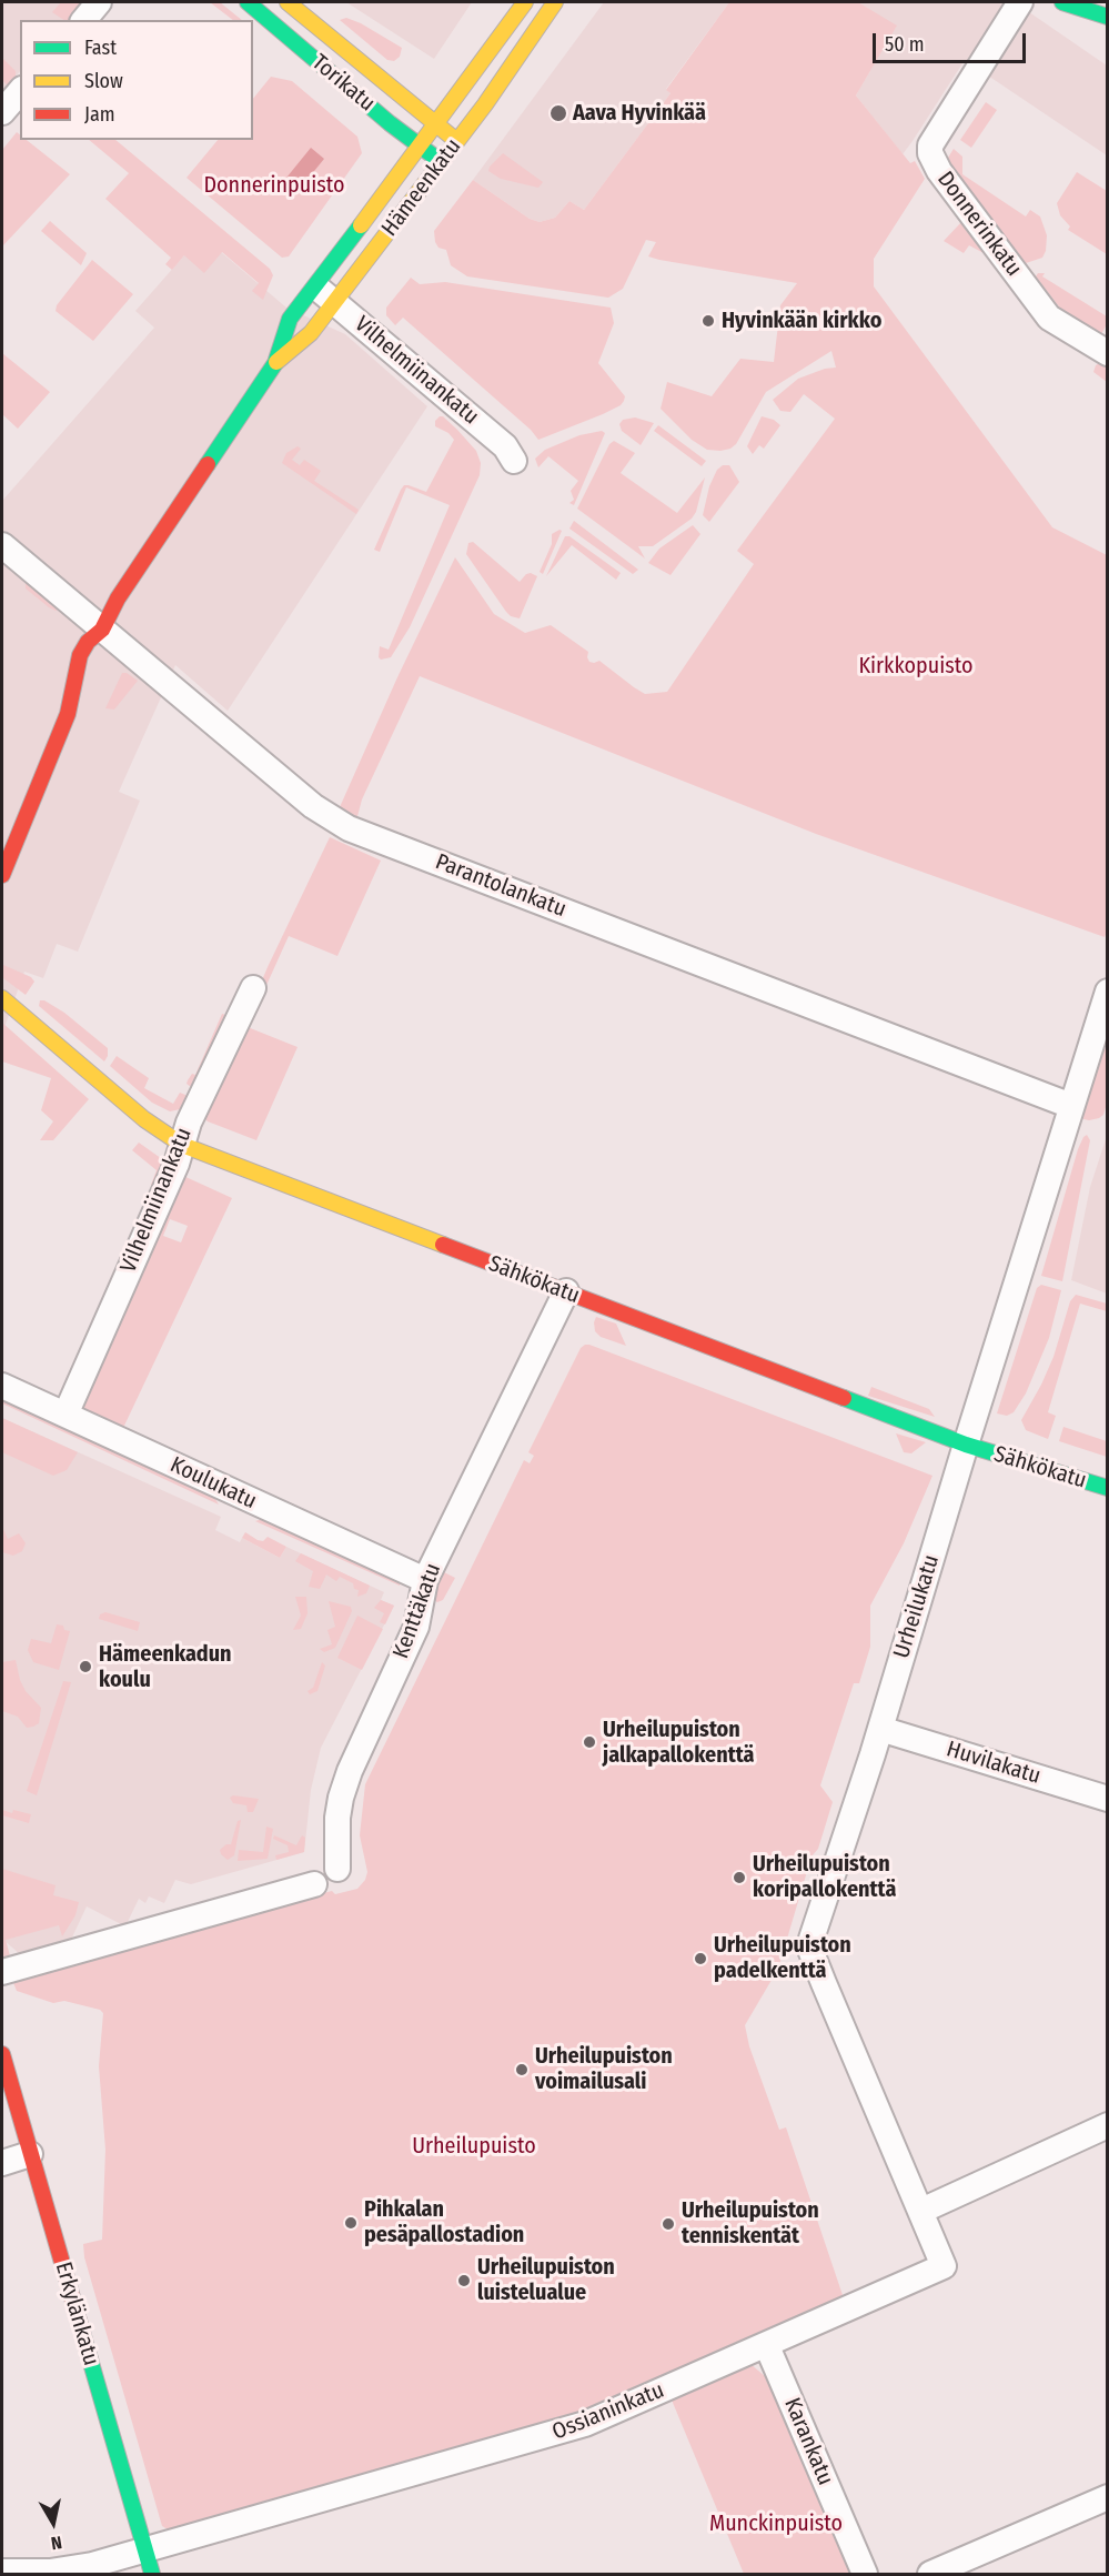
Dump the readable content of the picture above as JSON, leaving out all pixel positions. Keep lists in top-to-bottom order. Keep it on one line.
{"streets":{"street":["Torikatu","Hämeenkatu","Donnerinkatu","Vilhelmiinankatu","Parantolankatu","Sähkökatu","Koulukatu","Urheilukatu","Kenttäkatu","Huvilakatu","Erkylänkatu","Ossianinkatu","Karankatu"]},"crossings":[["Torikatu","Hämeenkatu"],["Hämeenkatu","Vilhelmiinankatu"],["Hämeenkatu","Parantolankatu"],["Vilhelmiinankatu","Sähkökatu"],["Vilhelmiinankatu","Koulukatu"],["Parantolankatu","Urheilukatu"],["Sähkökatu","Urheilukatu"],["Sähkökatu","Kenttäkatu"],["Koulukatu","Kenttäkatu"],["Urheilukatu","Huvilakatu"],["Urheilukatu","Ossianinkatu"],["Erkylänkatu","Ossianinkatu"],["Ossianinkatu","Karankatu"]],"parks":["Donnerinpuisto","Kirkkopuisto","Urheilupuisto","Munckinpuisto"],"places":["Aava Hyvinkää","Hyvinkään kirkko","Hämeenkadun koulu","Urheilupuiston jalkapallokenttä","Urheilupuiston koripallokenttä","Urheilupuiston padelkenttä","Urheilupuiston voimailusali","Pihkalan pesäpallostadion","Urheilupuiston tenniskentät","Urheilupuiston luistelualue"],"legend":["Fast","Slow","Jam"],"scale_bar":"50 m","north":"bottom"}
